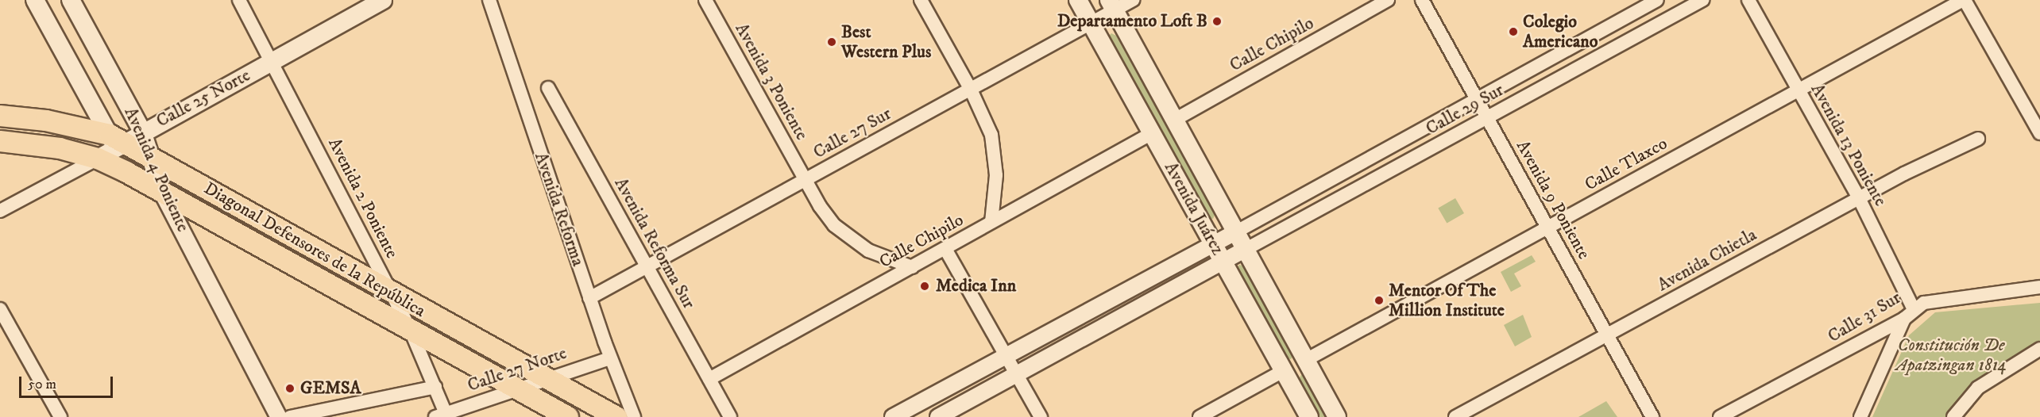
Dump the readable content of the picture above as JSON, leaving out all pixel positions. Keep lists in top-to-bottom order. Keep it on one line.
{"streets":{"main road":["Calle 25 Norte","Avenida 4 Poniente","Avenida Juárez","Diagonal Defensores de la República"],"street":["Calle Chipilo","Avenida 3 Poniente","Calle 29 Sur","Calle 27 Sur","Avenida 13 Poniente","Calle Tlaxco","Avenida 2 Poniente","Avenida 9 Poniente","Avenida Reforma","Avenida Reforma Sur","Avenida Chietla","Calle 31 Sur","Calle 27 Norte"]},"crossings":[["Calle Chipilo","Avenida 3 Poniente"],["Calle Chipilo","Avenida Juárez"],["Calle Chipilo","Avenida Reforma Sur"],["Avenida 3 Poniente","Calle 27 Sur"],["Calle 25 Norte","Avenida 4 Poniente"],["Calle 25 Norte","Avenida 2 Poniente"],["Calle 25 Norte","Diagonal Defensores de la República"],["Calle 29 Sur","Avenida 9 Poniente"],["Calle 29 Sur","Avenida Juárez"],["Calle 27 Sur","Avenida Juárez"],["Calle 27 Sur","Avenida Reforma"],["Calle 27 Sur","Avenida Reforma Sur"],["Avenida 13 Poniente","Calle Tlaxco"],["Avenida 13 Poniente","Avenida Chietla"],["Avenida 13 Poniente","Calle 31 Sur"],["Calle Tlaxco","Avenida 9 Poniente"],["Calle Tlaxco","Avenida Juárez"],["Avenida 4 Poniente","Diagonal Defensores de la República"],["Avenida 2 Poniente","Diagonal Defensores de la República"],["Avenida 2 Poniente","Calle 27 Norte"],["Avenida 9 Poniente","Avenida Chietla"],["Avenida Reforma","Calle 27 Norte"],["Diagonal Defensores de la República","Calle 27 Norte"]],"parks":["Constitución De Apatzingan 1814"],"places":["Departamento Loft B","Colegio Americano","Best Western Plus","Medica Inn","Mentor Of The Million Institute","GEMSA"],"scale_bar":"50 m"}
